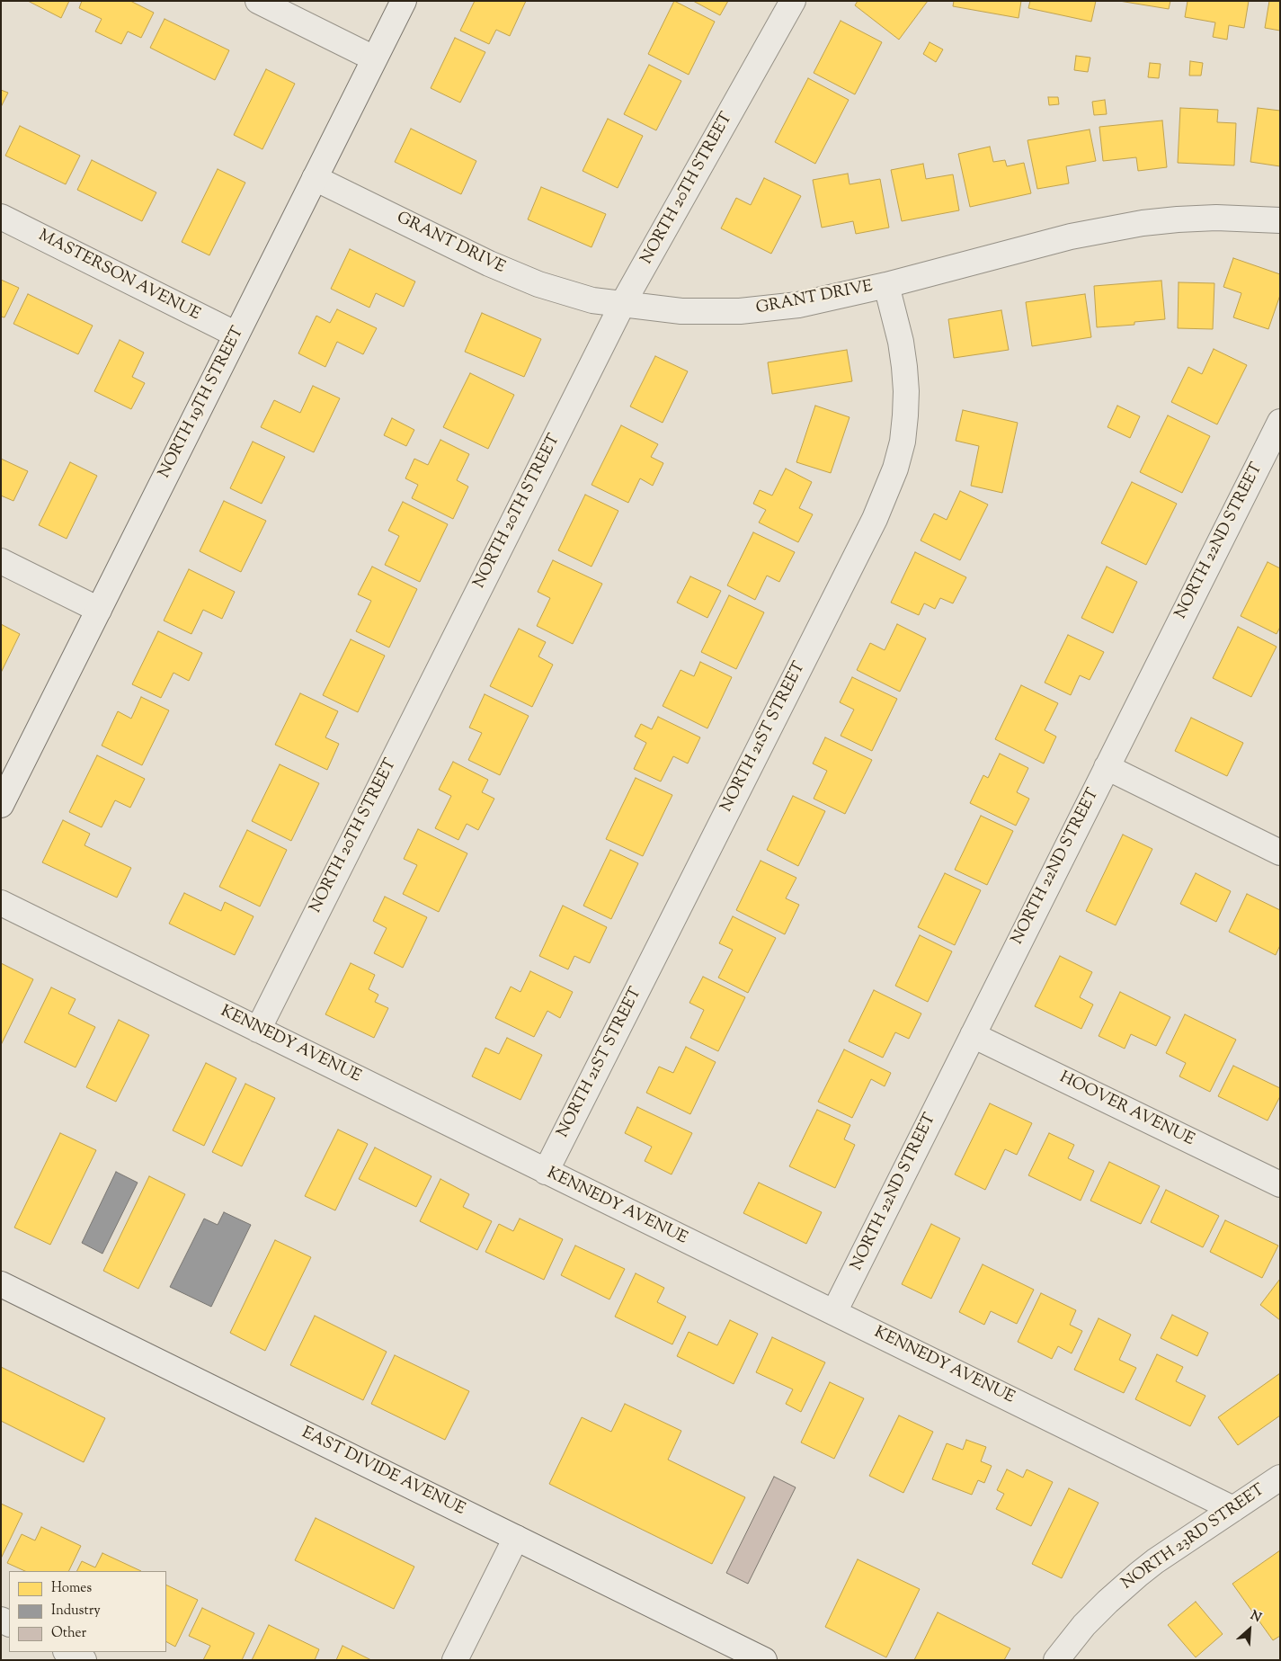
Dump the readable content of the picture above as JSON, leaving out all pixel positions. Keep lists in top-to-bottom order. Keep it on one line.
{"streets":{"street":["NORTH 20TH STREET","GRANT DRIVE","MASTERSON AVENUE","NORTH 19TH STREET","NORTH 22ND STREET","NORTH 21ST STREET","KENNEDY AVENUE","HOOVER AVENUE","EAST DIVIDE AVENUE","NORTH 23RD STREET"]},"crossings":[["NORTH 20TH STREET","GRANT DRIVE"],["NORTH 20TH STREET","KENNEDY AVENUE"],["GRANT DRIVE","NORTH 19TH STREET"],["GRANT DRIVE","NORTH 21ST STREET"],["MASTERSON AVENUE","NORTH 19TH STREET"],["NORTH 22ND STREET","KENNEDY AVENUE"],["NORTH 22ND STREET","HOOVER AVENUE"],["NORTH 21ST STREET","KENNEDY AVENUE"],["KENNEDY AVENUE","NORTH 23RD STREET"]],"legend":["Homes","Industry","Other"],"north":"top right"}
